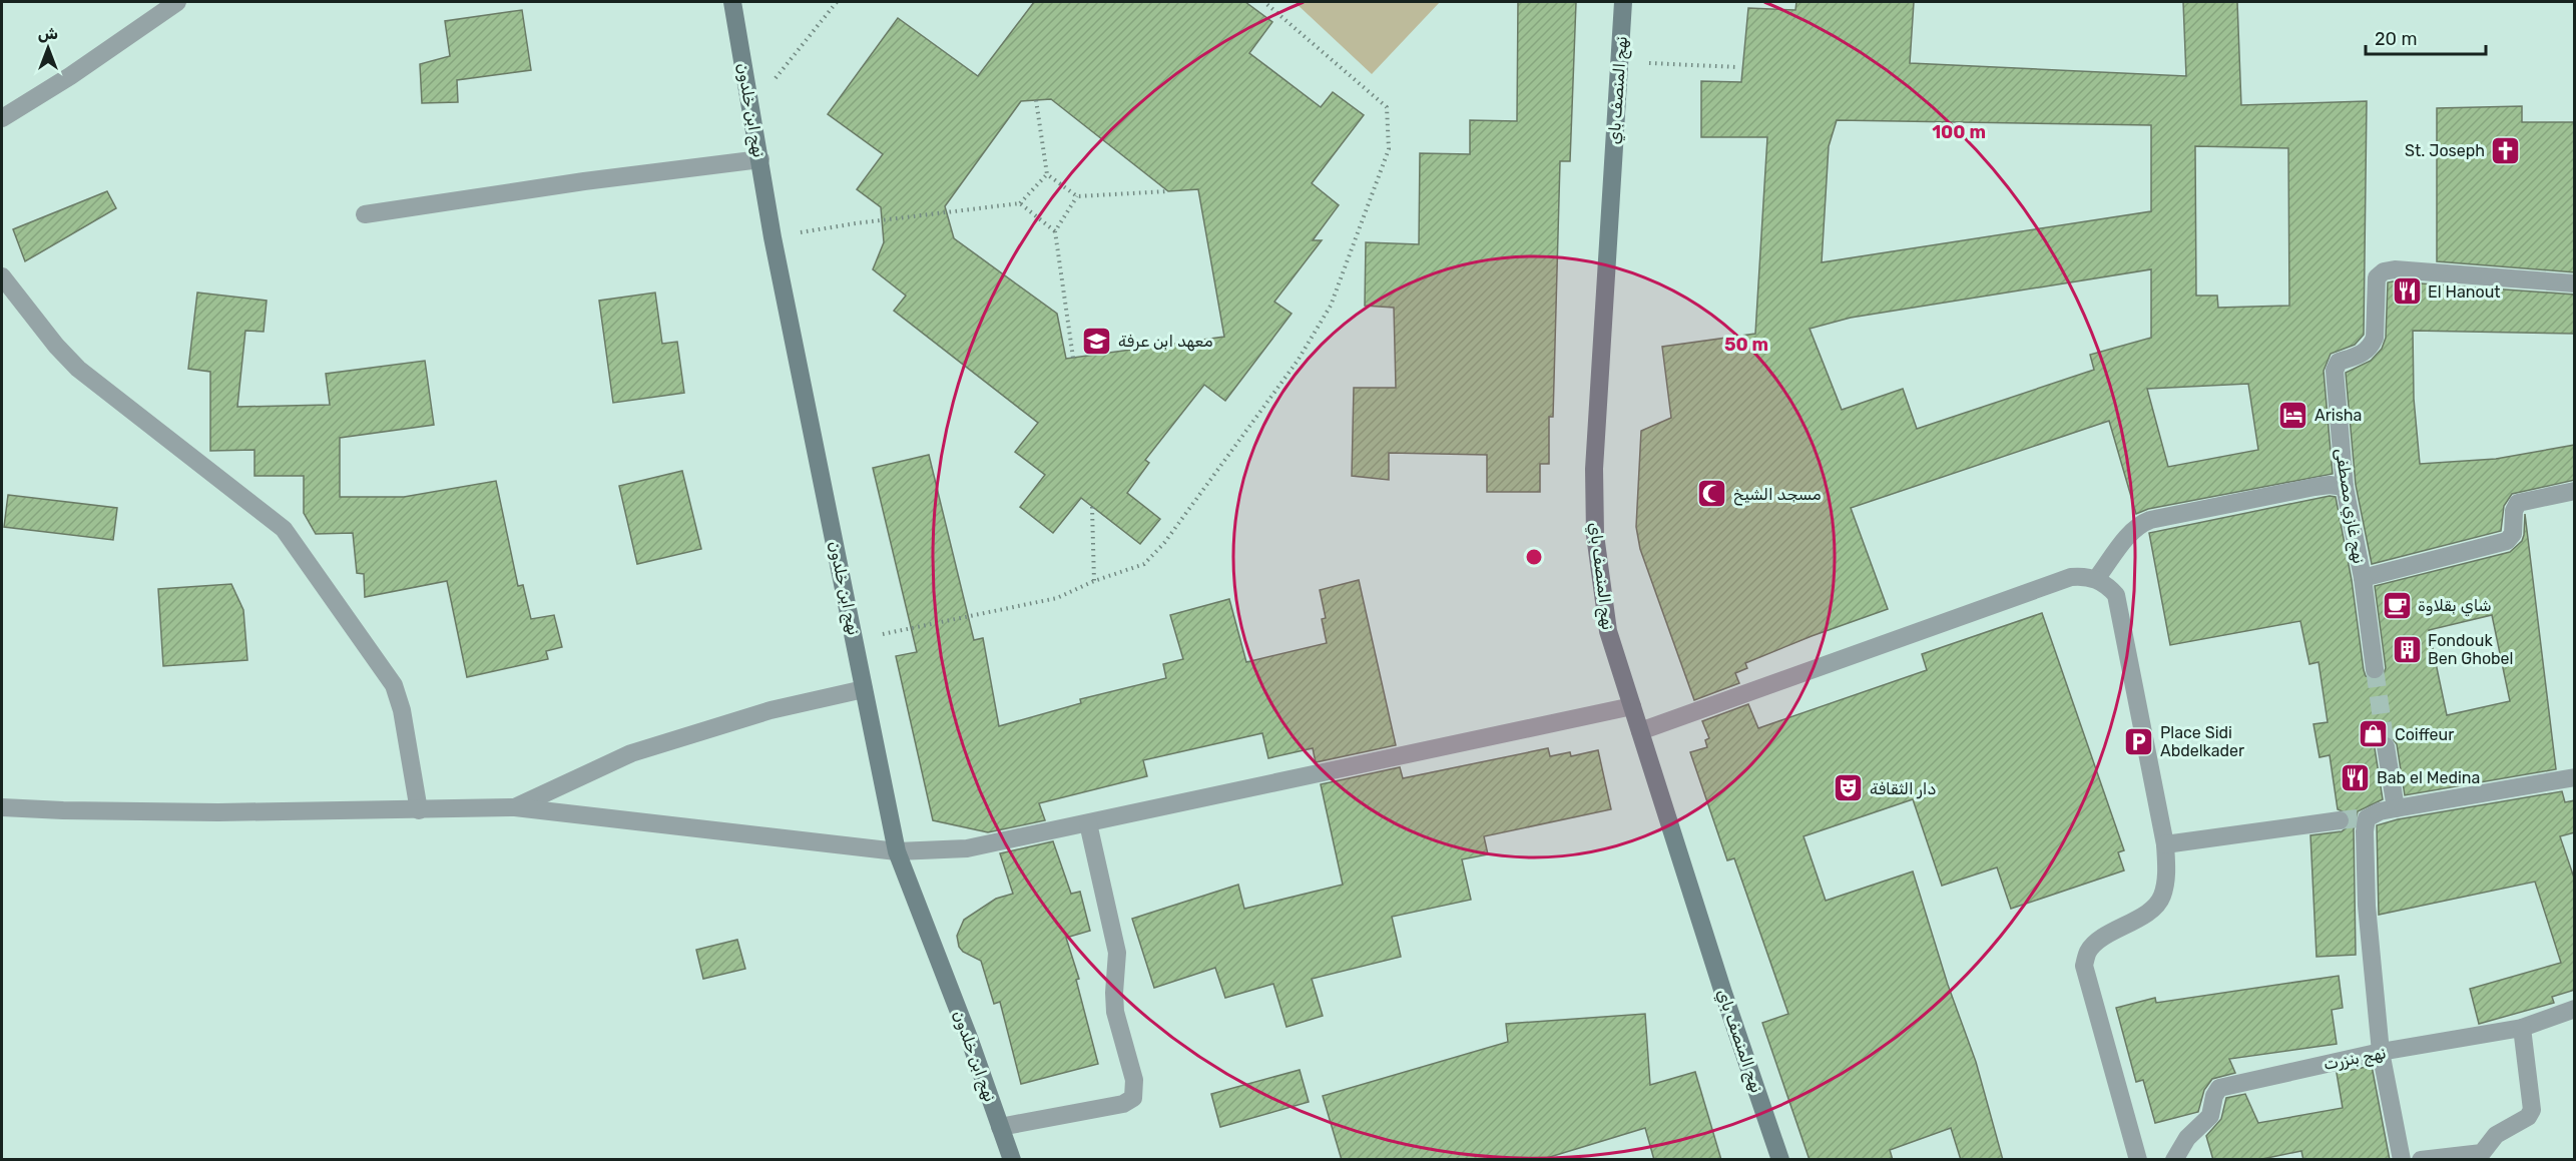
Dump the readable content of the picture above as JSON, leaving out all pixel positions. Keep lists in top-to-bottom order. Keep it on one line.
{"streets":{"street":["نهج المنصف باي","نهج ابن خلدون","نهج غازي مصطفى","نهج بنزرت"]},"places":{"church":["St. Joseph"],"restaurant":["El Hanout","Bab el Medina"],"school or university":["معهد ابن عرفة"],"hotel":["Arisha"],"mosque":["مسجد الشيخ"],"cafe":["شاي بقلاوة"],"building":["Fondouk Ben Ghobel"],"shop":["Coiffeur"],"parking":["Place Sidi Abdelkader"],"theatre":["دار الثقافة"]},"scale_bar":"20 m","north":"top","rings":["100 m","50 m"]}
